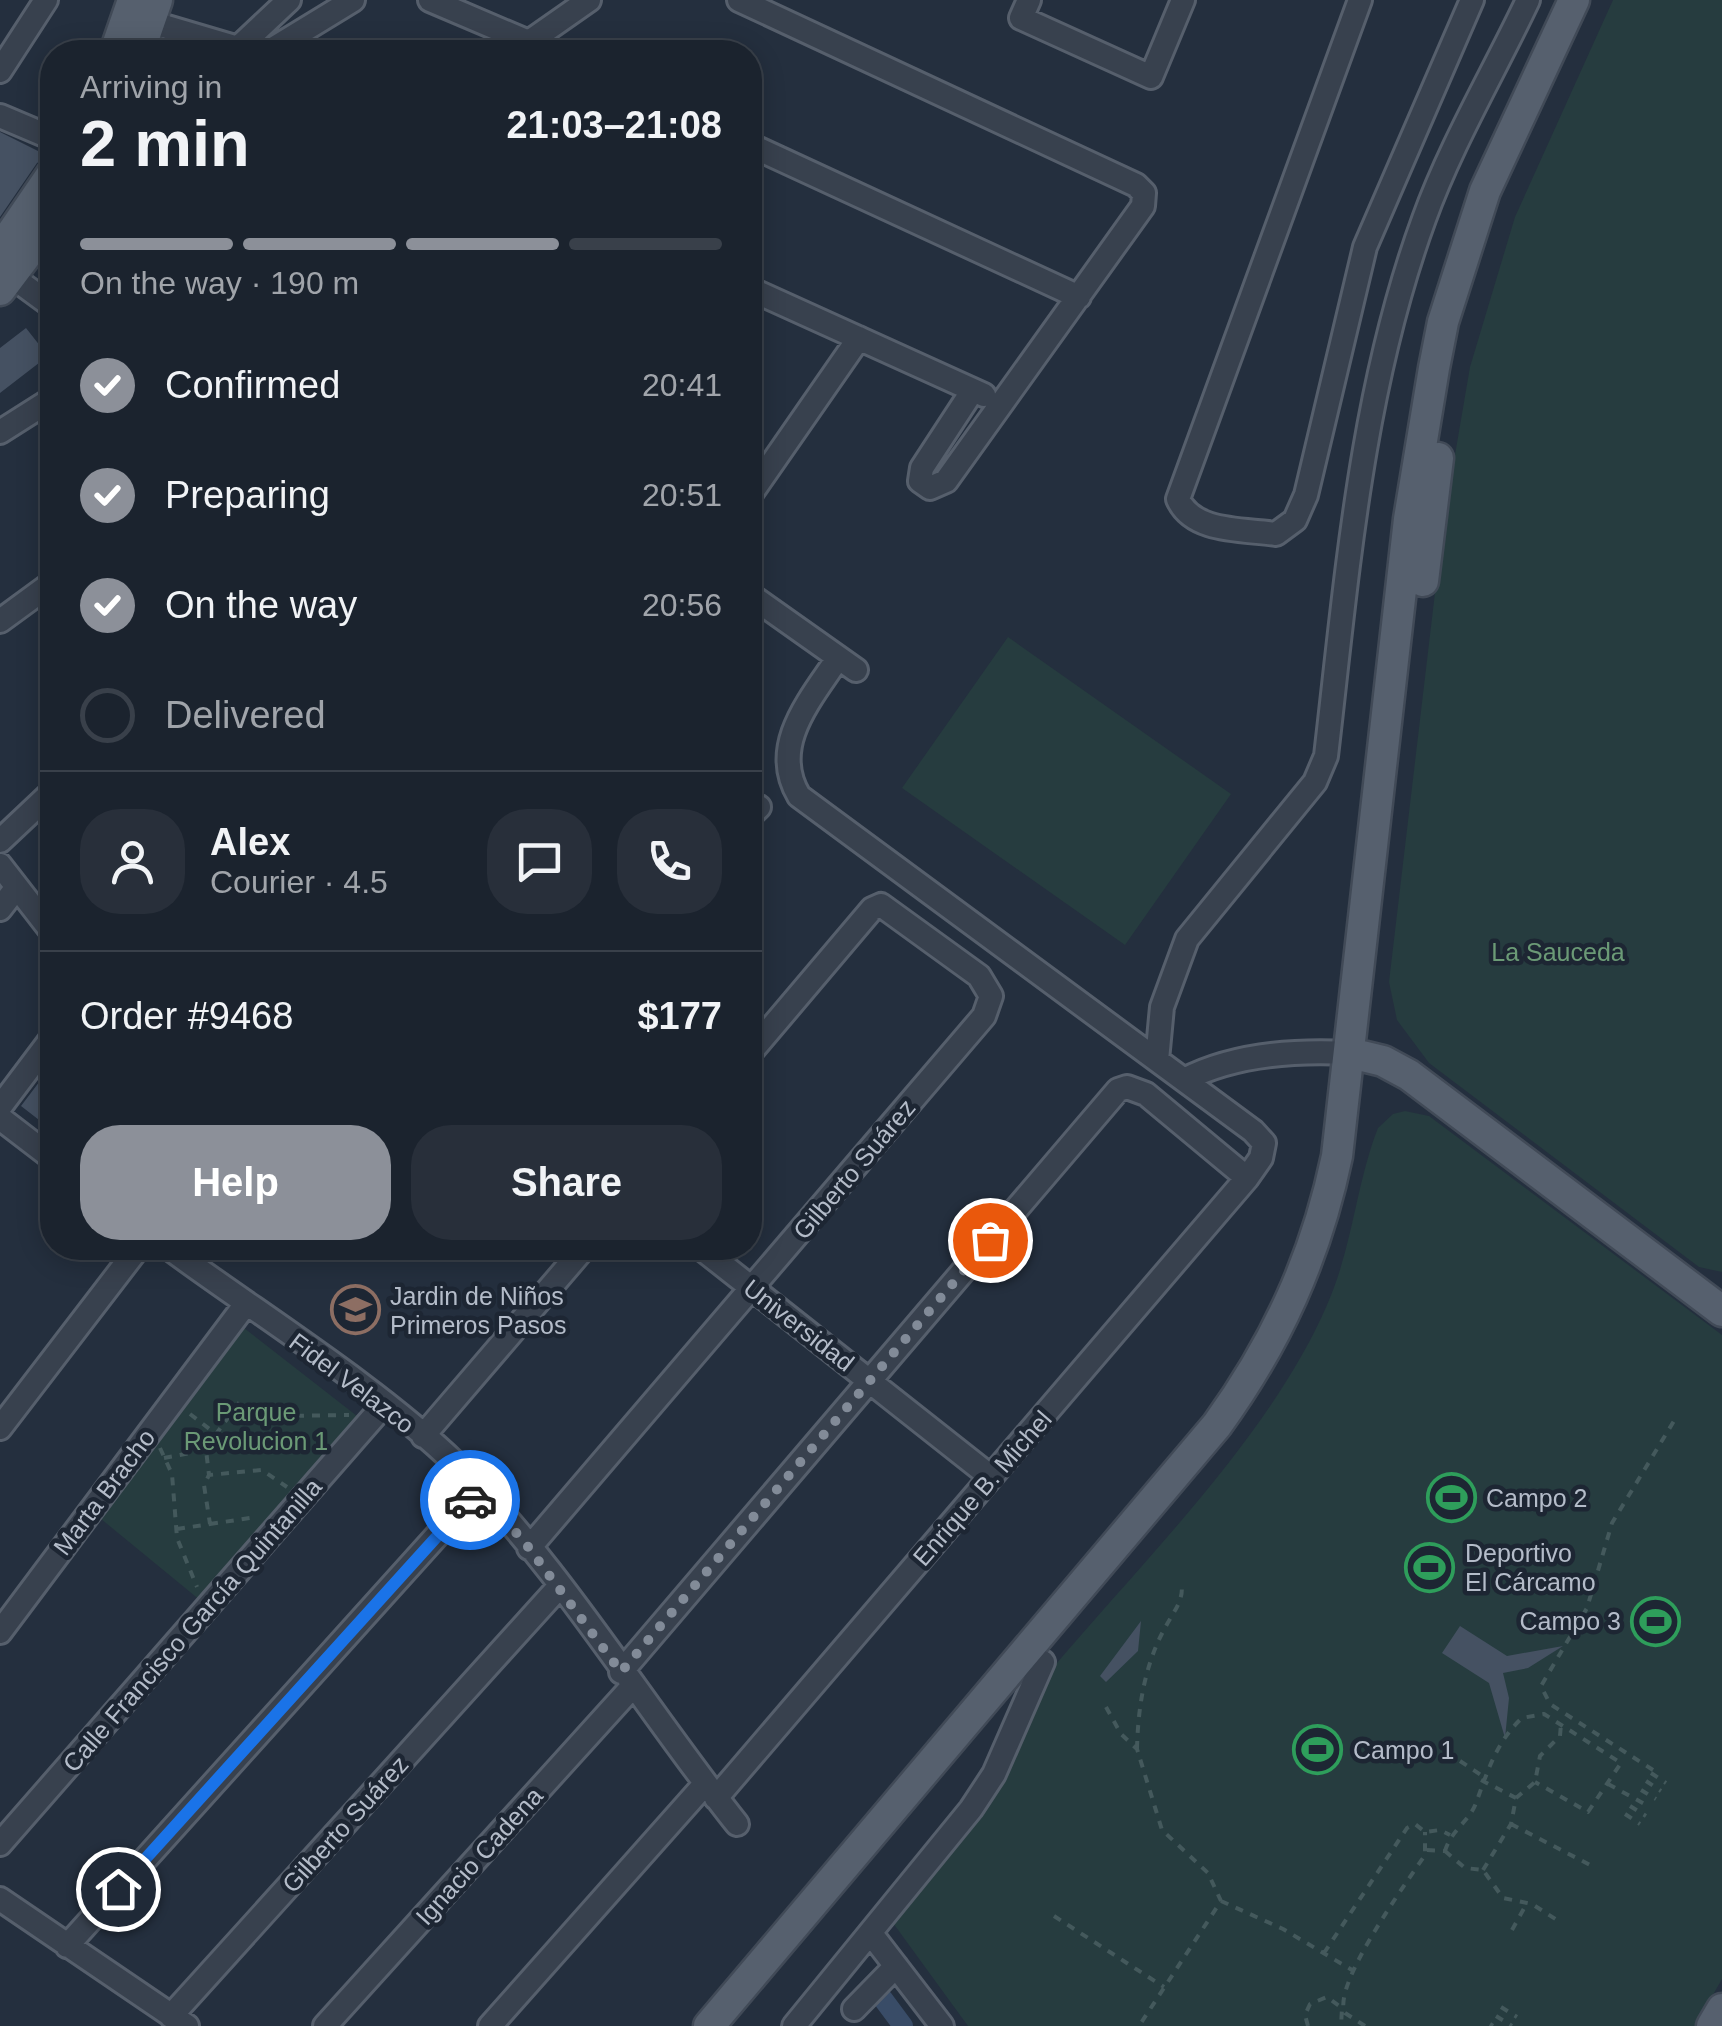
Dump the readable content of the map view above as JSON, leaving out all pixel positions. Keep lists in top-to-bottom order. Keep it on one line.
{"streets":{"street":["Gilberto Suárez","Universidad","Fidel Velazco","Enrique B. Michel","Marta Bracho","Calle Francisco García Quintanilla","Ignacio Cadena"]},"crossings":[["Gilberto Suárez","Universidad"],["Gilberto Suárez","Fidel Velazco"],["Universidad","Enrique B. Michel"],["Universidad","Ignacio Cadena"],["Fidel Velazco","Enrique B. Michel"],["Fidel Velazco","Marta Bracho"],["Fidel Velazco","Calle Francisco García Quintanilla"],["Fidel Velazco","Ignacio Cadena"],["Enrique B. Michel","Ignacio Cadena"]],"parks":["La Sauceda","Parque Revolucion 1"],"places":{"school or university":["Jardin de Niños Primeros Pasos"],"sports":["Campo 2","Deportivo El Cárcamo","Campo 3","Campo 1"]},"page":{"heading":["2 min","Arriving in","21:03–21:08"],"panel":["Alex","Courier · 4.5","Order #9468","$177"],"bar":"On the way · 190 m","list":[["Confirmed","20:41"],["Preparing","20:51"],["On the way","20:56"],"Delivered"],"buttons":["Help","Share"]}}
